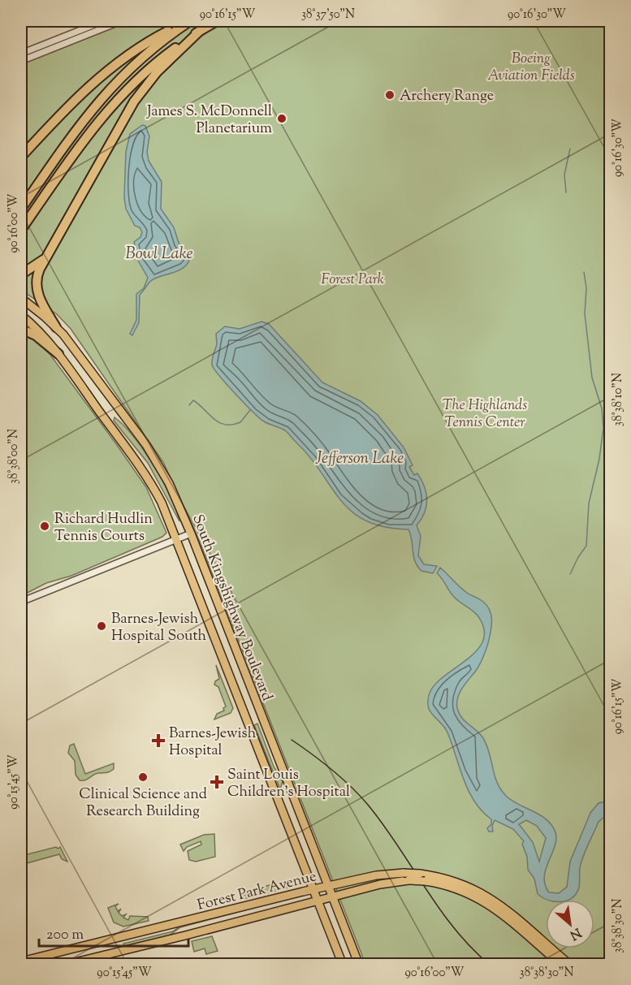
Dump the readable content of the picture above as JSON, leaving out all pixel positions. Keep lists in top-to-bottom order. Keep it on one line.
{"streets":{"main road":["South Kingshighway Boulevard","Forest Park Avenue"]},"crossings":[["South Kingshighway Boulevard","Forest Park Avenue"]],"water":["Bowl Lake","Jefferson Lake"],"parks":["Boeing Aviation Fields","Forest Park","The Highlands Tennis Center"],"places":{"other":["Archery Range","James S. McDonnell Planetarium","Richard Hudlin Tennis Courts","Barnes-Jewish Hospital South","Clinical Science and Research Building"],"health":["Barnes-Jewish Hospital","Saint Louis Children's Hospital"]},"scale_bar":"200 m","north":"bottom right","coordinates":["90°16'15\"W","38°37'50\"N","90°16'30\"W","90°16'00\"W","38°38'10\"N","38°38'00\"N","90°15'45\"W","38°38'30\"N"]}
